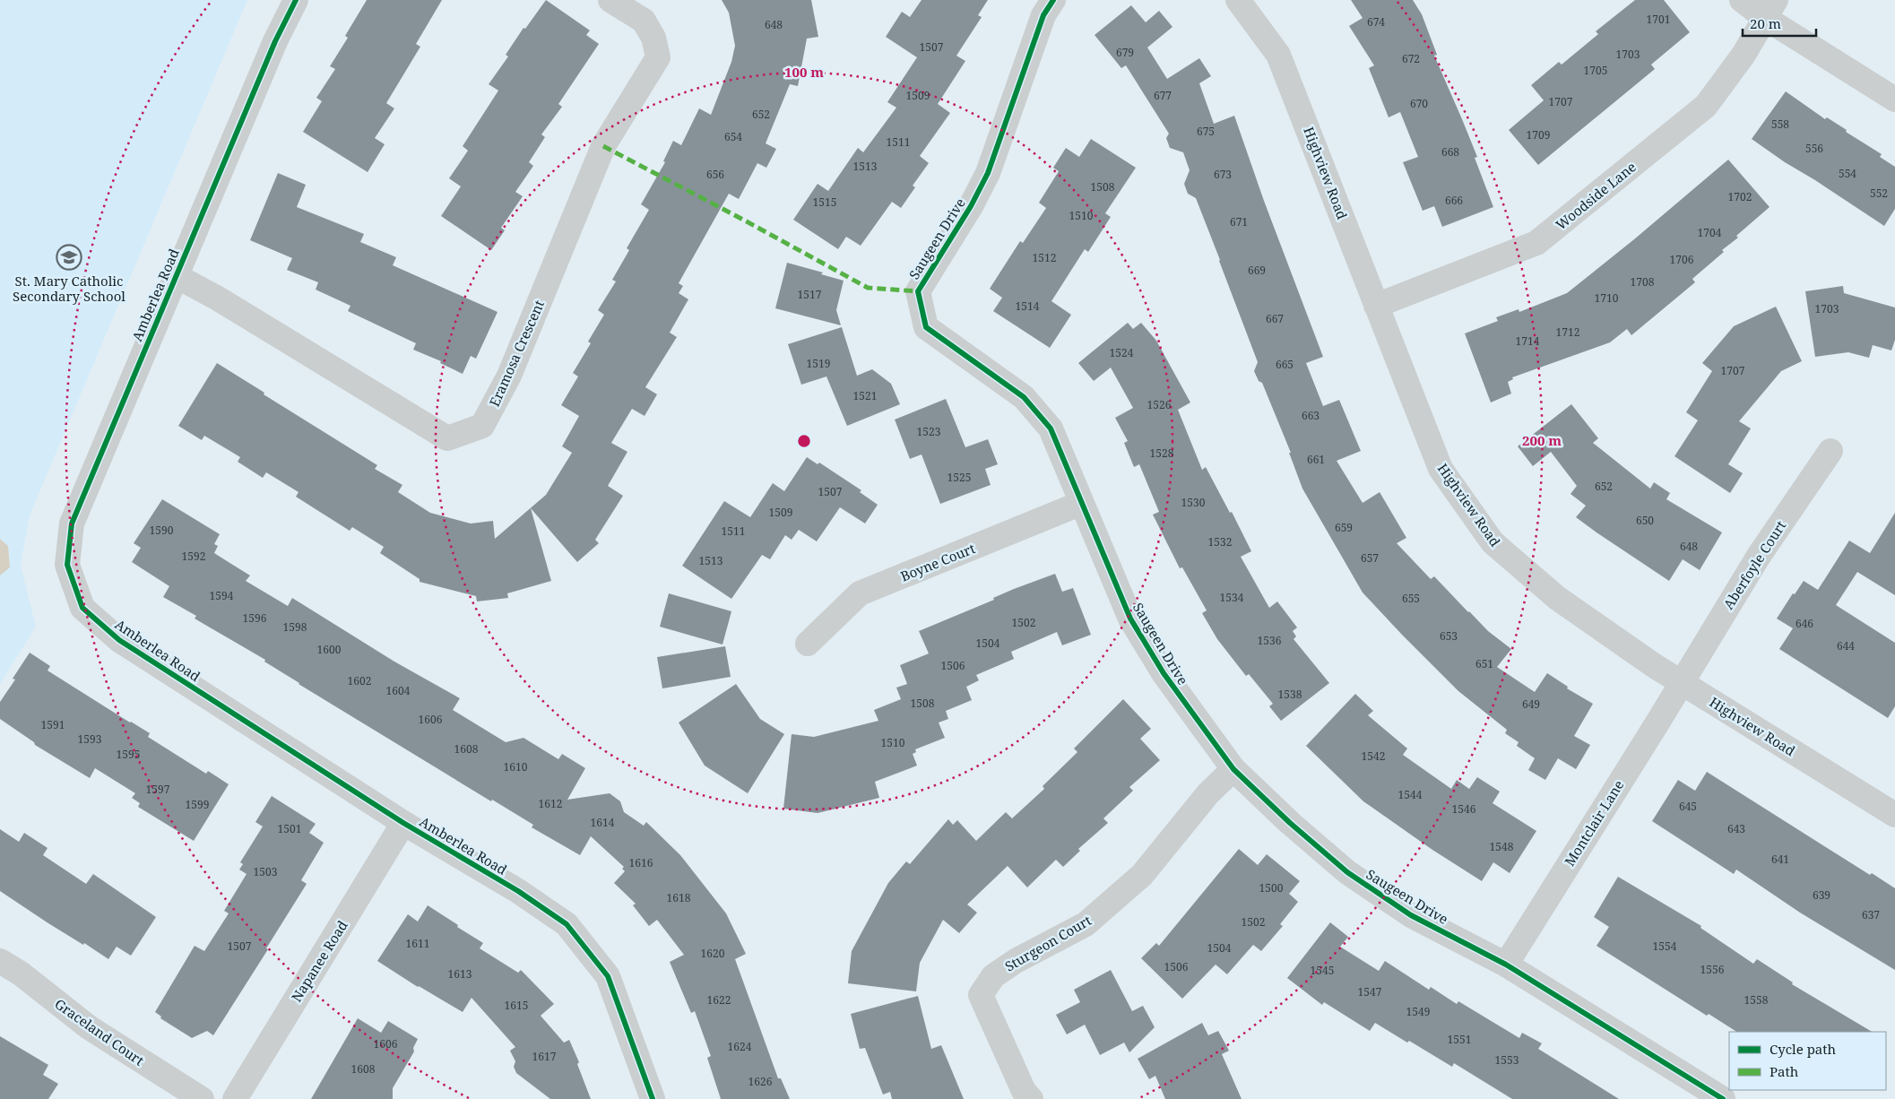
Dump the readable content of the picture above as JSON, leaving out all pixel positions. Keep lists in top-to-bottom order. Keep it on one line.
{"streets":{"street":["Highview Road","Woodside Lane","Saugeen Drive","Amberlea Road","Eramosa Crescent","Boyne Court","Aberfoyle Court","Montclair Lane","Sturgeon Court","Napanee Road","Graceland Court"]},"crossings":[["Highview Road","Woodside Lane"],["Highview Road","Aberfoyle Court"],["Highview Road","Montclair Lane"],["Saugeen Drive","Boyne Court"],["Saugeen Drive","Montclair Lane"],["Saugeen Drive","Sturgeon Court"],["Amberlea Road","Eramosa Crescent"],["Amberlea Road","Napanee Road"],["Aberfoyle Court","Montclair Lane"]],"places":{"school or university":["St. Mary Catholic Secondary School"]},"house_numbers":["1701","674","648","1507","679","1703","672","1705","1509","677","1707","670","652","558","675","1709","654","1511","556","668","1513","554","656","673","1508","552","1702","666","1515","1510","671","1704","1512","1706","669","1708","1517","1710","1514","1703","667","1712","1714","1524","1519","665","1707","1521","1526","663","1523","1528","661","1525","652","1507","1530","1509","650","659","1590","1511","1532","648","1592","657","1513","1594","1534","655","1596","1502","646","1598","653","1536","1504","644","1600","651","1506","1602","1604","1538","1508","649","1606","1591","1593","1510","1608","1595","1542","1610","1597","1544","1612","1599","645","1546","1614","1501","643","1548","641","1616","1503","1500","639","1618","637","1502","1611","1507","1554","1504","1620","1506","1556","1545","1613","1547","1622","1558","1615","1549","1551","1606","1624","1617","1553","1608","1626"],"legend":["Cycle path","Path"],"scale_bar":"20 m","rings":["100 m","200 m"]}
